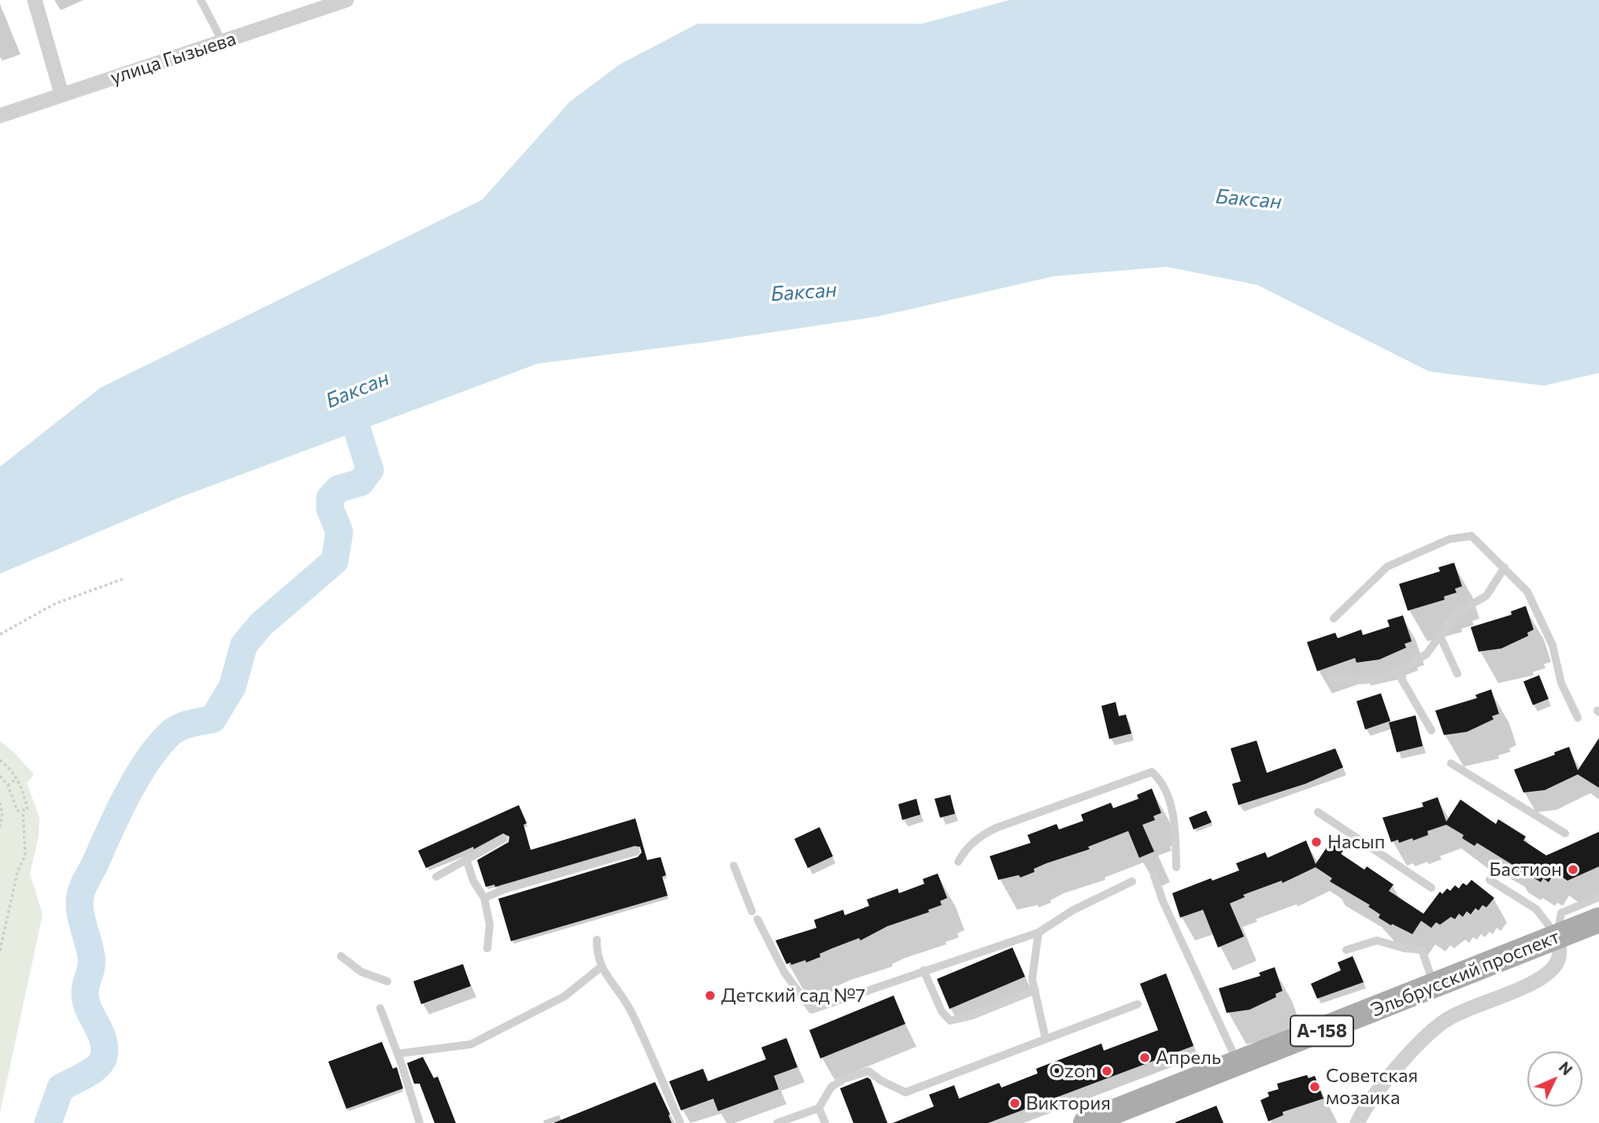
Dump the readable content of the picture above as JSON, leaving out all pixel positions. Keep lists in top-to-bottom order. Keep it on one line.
{"streets":{"main road":["Эльбрусский проспект","А-158"],"street":["улица Гызыева"]},"water":["Баксан"],"places":["Насып","Бастион","Детский сад №7","Апрель","Ozon","Советская мозаика","Виктория"],"north":"top right"}
